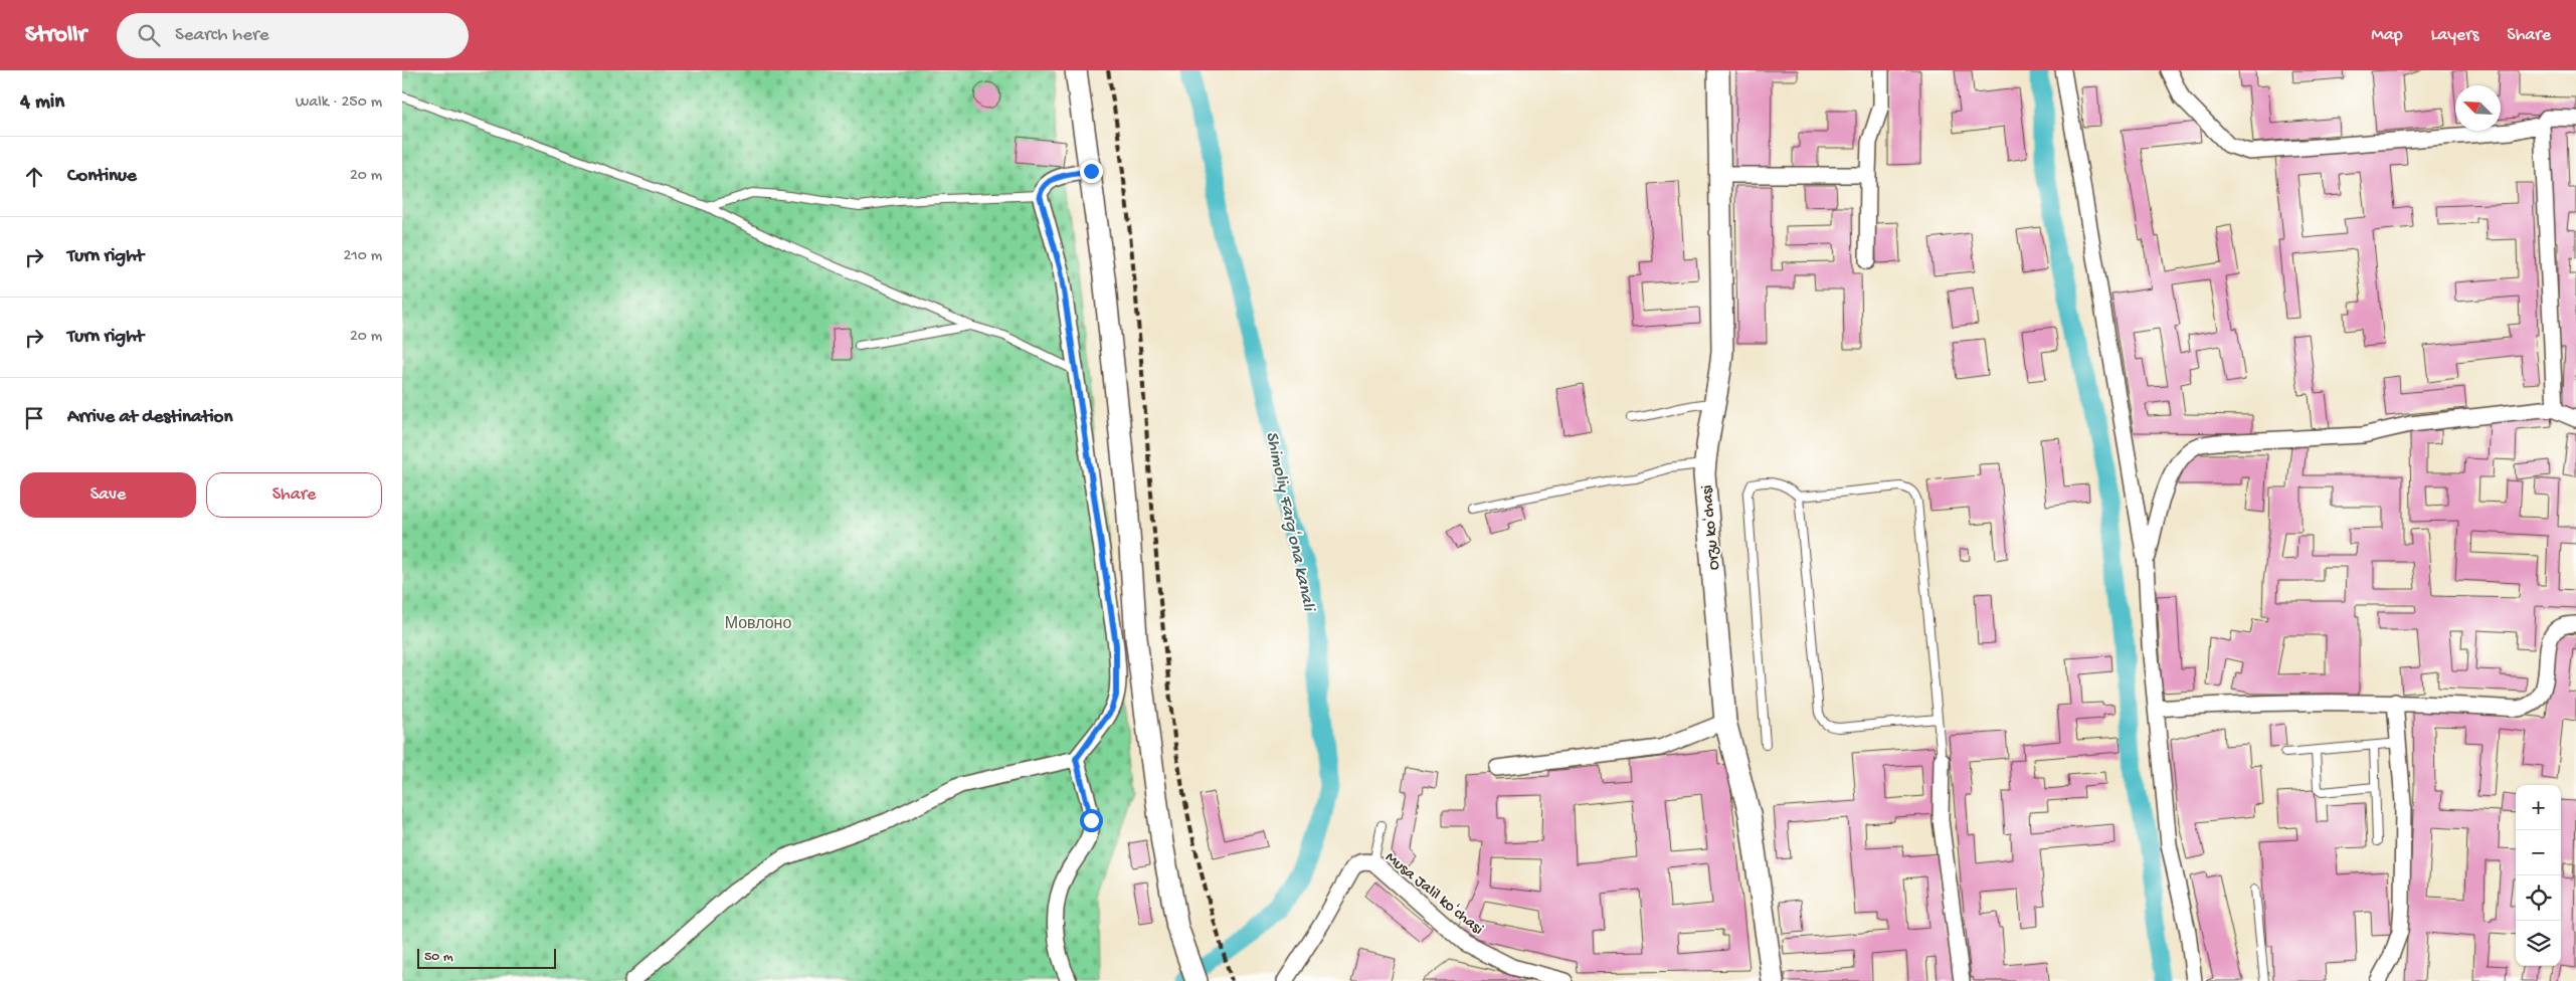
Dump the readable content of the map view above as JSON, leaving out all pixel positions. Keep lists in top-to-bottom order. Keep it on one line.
{"streets":{"street":["Orzu koʻchasi","Musa Jalil koʻchasi"]},"water":["Shimoliy Fargʻona kanali"],"parks":["Мовлоно"],"scale_bar":"50 m","north":"top left","page":{"header":"Strollr","search":"Search here","nav":["Map","Layers","Share"],"heading":["4 min","Walk · 250 m"],"list":[["Continue","20 m"],["Turn right","210 m"],["Turn right","20 m"],"Arrive at destination"],"buttons":["Save","Share"],"map_buttons":["+","−"],"scale":"50 m"}}
